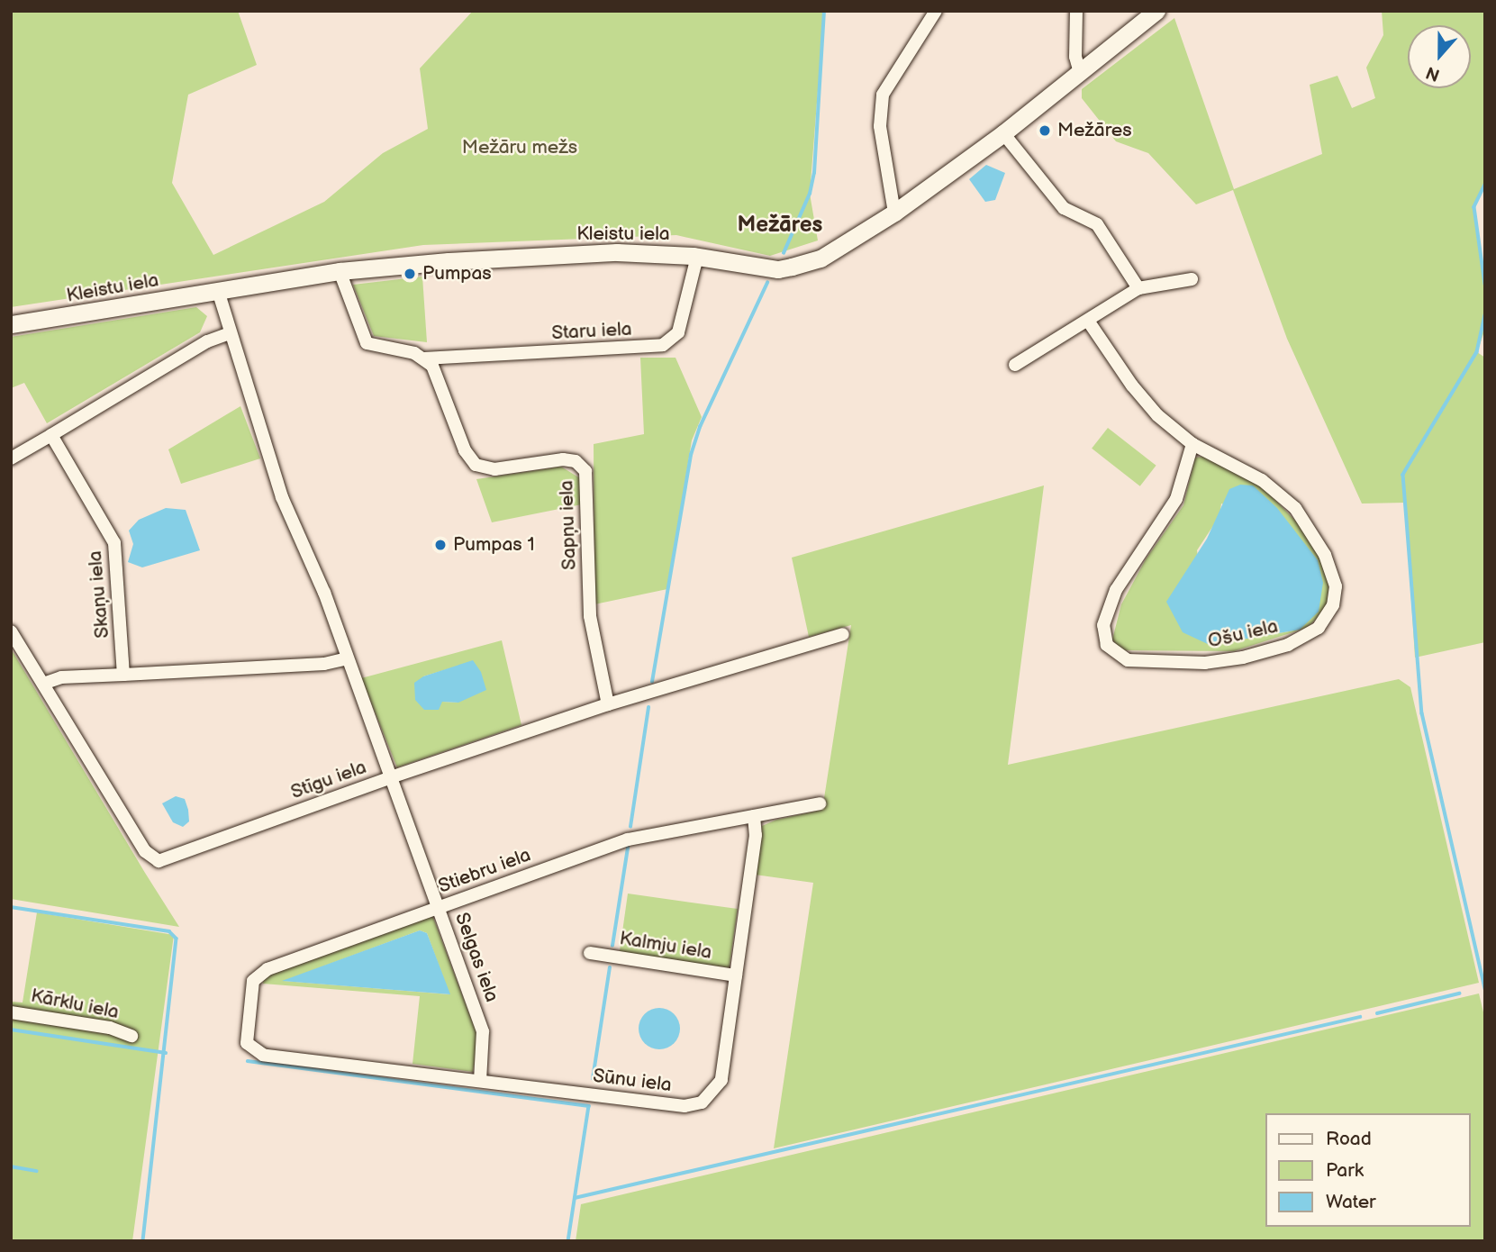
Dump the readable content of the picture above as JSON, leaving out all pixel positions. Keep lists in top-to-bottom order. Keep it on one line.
{"streets":{"street":["Kleistu iela","Staru iela","Sapņu iela","Skaņu iela","Ošu iela","Stīgu iela","Stiebru iela","Kalmju iela","Selgas iela","Kārklu iela","Sūnu iela"]},"crossings":[["Kleistu iela","Staru iela"],["Kleistu iela","Stīgu iela"],["Staru iela","Sapņu iela"],["Stīgu iela","Selgas iela"],["Stiebru iela","Selgas iela"],["Stiebru iela","Sūnu iela"],["Kalmju iela","Sūnu iela"],["Selgas iela","Sūnu iela"]],"districts":["Mežāres"],"parks":["Mežāru mežs"],"places":["Mežāres","Pumpas","Pumpas 1"],"legend":["Road","Park","Water"],"north":"bottom"}
